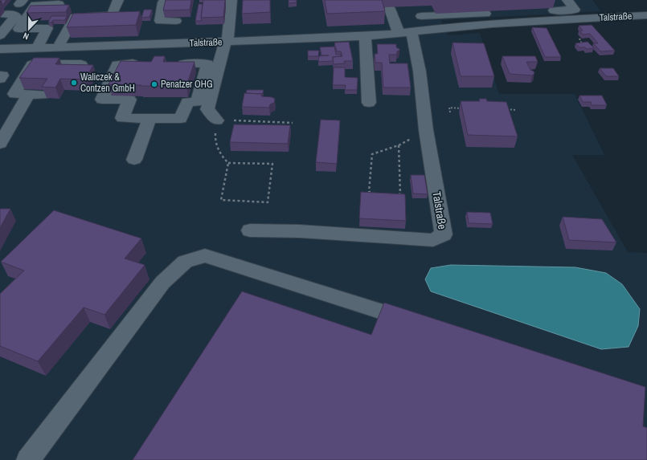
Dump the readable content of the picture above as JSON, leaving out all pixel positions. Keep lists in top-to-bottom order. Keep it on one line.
{"streets":{"street":["Talstraße"]},"places":["Waliczek & Contzen GmbH","Penatzer OHG"],"north":"bottom"}
